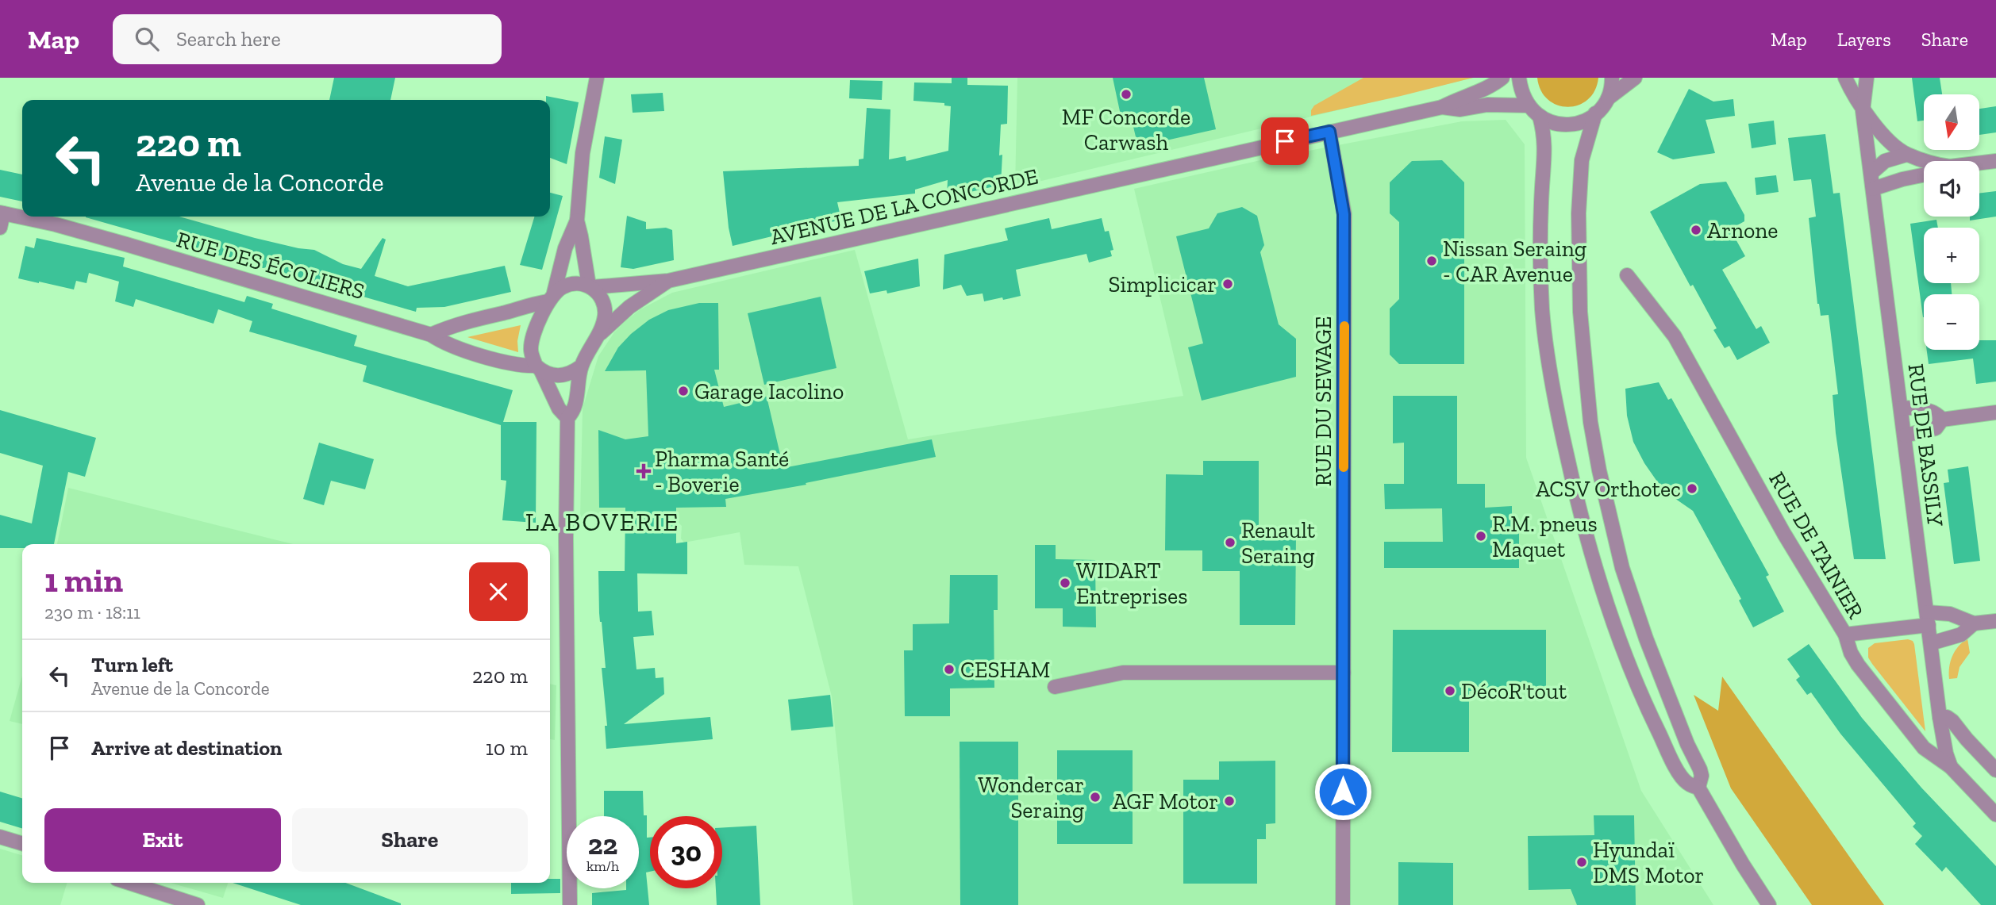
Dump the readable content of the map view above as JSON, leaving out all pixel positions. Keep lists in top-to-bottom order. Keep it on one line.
{"streets":{"street":["AVENUE DE LA CONCORDE","RUE DES ÉCOLIERS","RUE DU SEWAGE","RUE DE BASSILY","RUE DE TAINIER"]},"crossings":[["AVENUE DE LA CONCORDE","RUE DES ÉCOLIERS"],["AVENUE DE LA CONCORDE","RUE DU SEWAGE"],["RUE DE BASSILY","RUE DE TAINIER"]],"districts":["LA BOVERIE"],"places":{"other":["MF Concorde Carwash","Arnone","Nissan Seraing - CAR Avenue","Simplicicar","Garage Iacolino","ACSV Orthotec","R.M. pneus Maquet","Renault Seraing","WIDART Entreprises","CESHAM","DécoR'tout","Wondercar Seraing","AGF Motor","Hyundaï DMS Motor"],"health":["Pharma Santé - Boverie"]},"north":"bottom","page":{"header":"Map","search":"Search here","nav":["Map","Layers","Share"],"map_buttons":["+","−"],"turn":["220 m","Avenue de la Concorde"],"heading":["1 min","230 m · 18:11"],"list":[{"name":"Turn left","note":"Avenue de la Concorde","value":"220 m"},{"name":"Arrive at destination","value":"10 m"}],"buttons":["Exit","Share"],"speed":"22 km/h","limit":"30"}}
